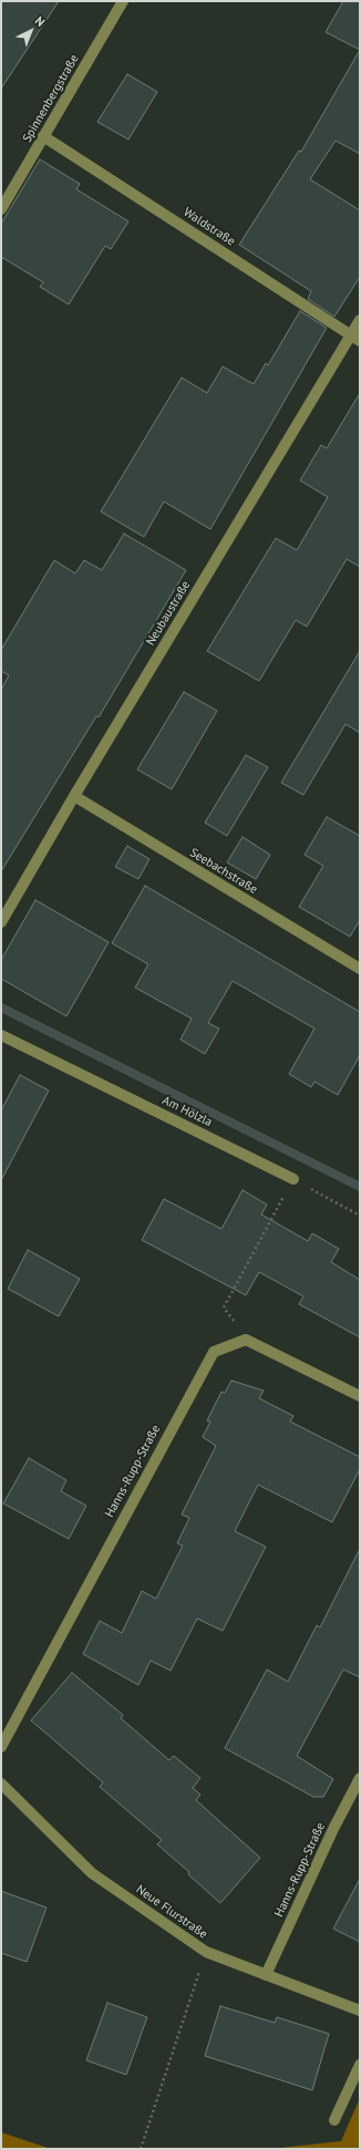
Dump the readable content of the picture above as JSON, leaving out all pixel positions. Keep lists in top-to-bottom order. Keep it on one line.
{"streets":{"street":["Spinnenbergstraße","Waldstraße","Neubaustraße","Seebachstraße","Am Hölzla","Hanns-Rupp-Straße","Neue Flurstraße"]},"crossings":[["Spinnenbergstraße","Waldstraße"],["Waldstraße","Neubaustraße"],["Neubaustraße","Seebachstraße"],["Hanns-Rupp-Straße","Neue Flurstraße"]],"north":"top right"}
